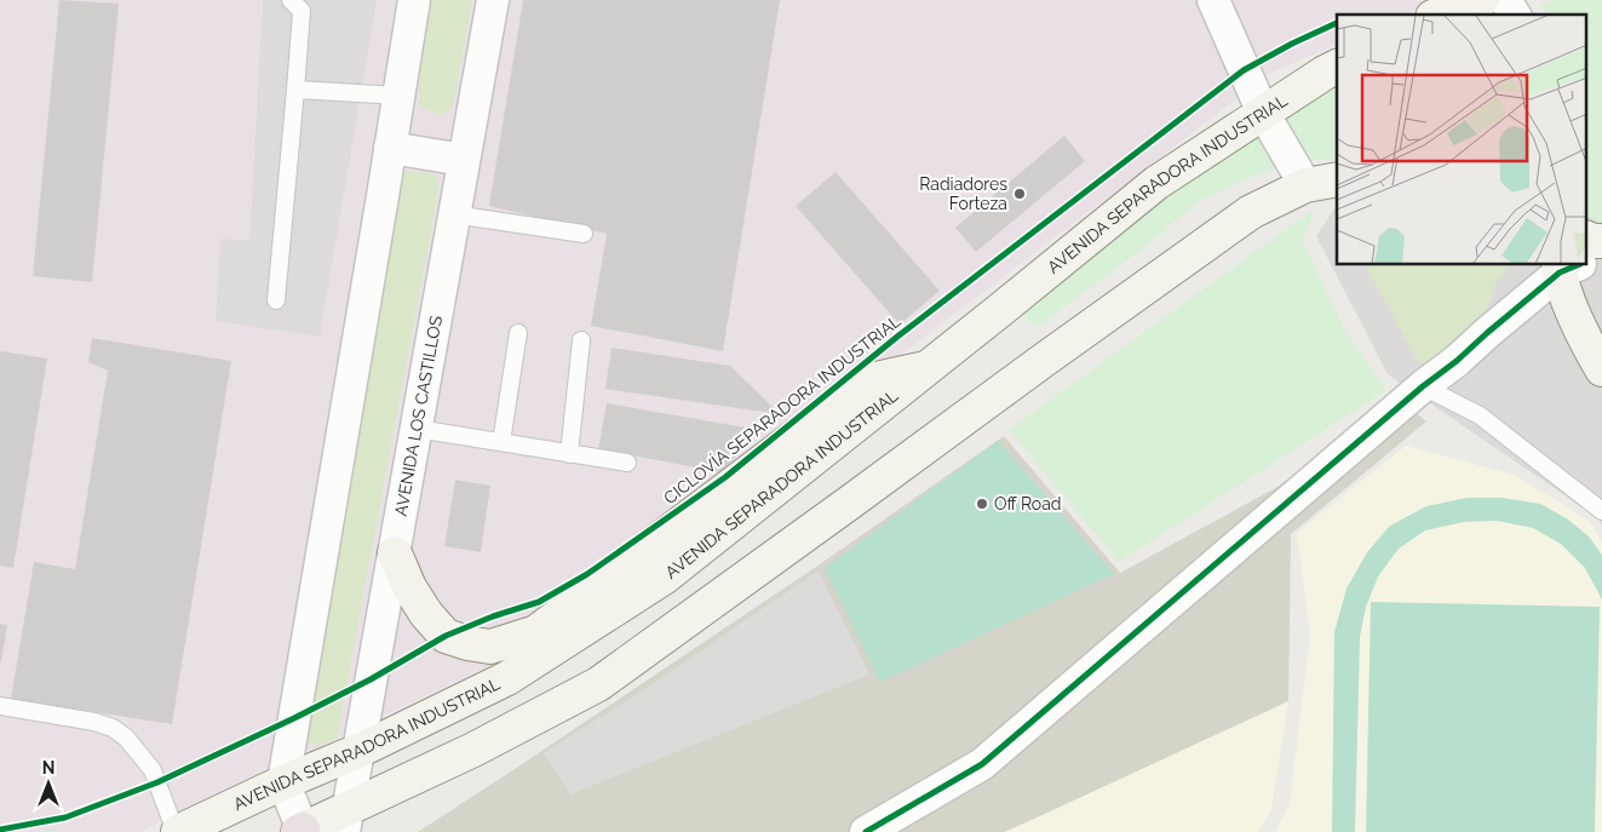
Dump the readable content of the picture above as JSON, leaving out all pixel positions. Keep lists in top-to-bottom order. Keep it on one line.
{"streets":{"main road":["AVENIDA SEPARADORA INDUSTRIAL"],"street":["AVENIDA LOS CASTILLOS"],"cycle path":["CICLOVÍA SEPARADORA INDUSTRIAL"]},"crossings":[["AVENIDA SEPARADORA INDUSTRIAL","AVENIDA LOS CASTILLOS"]],"places":["Radiadores Forteza","Off Road"],"north":"top"}
